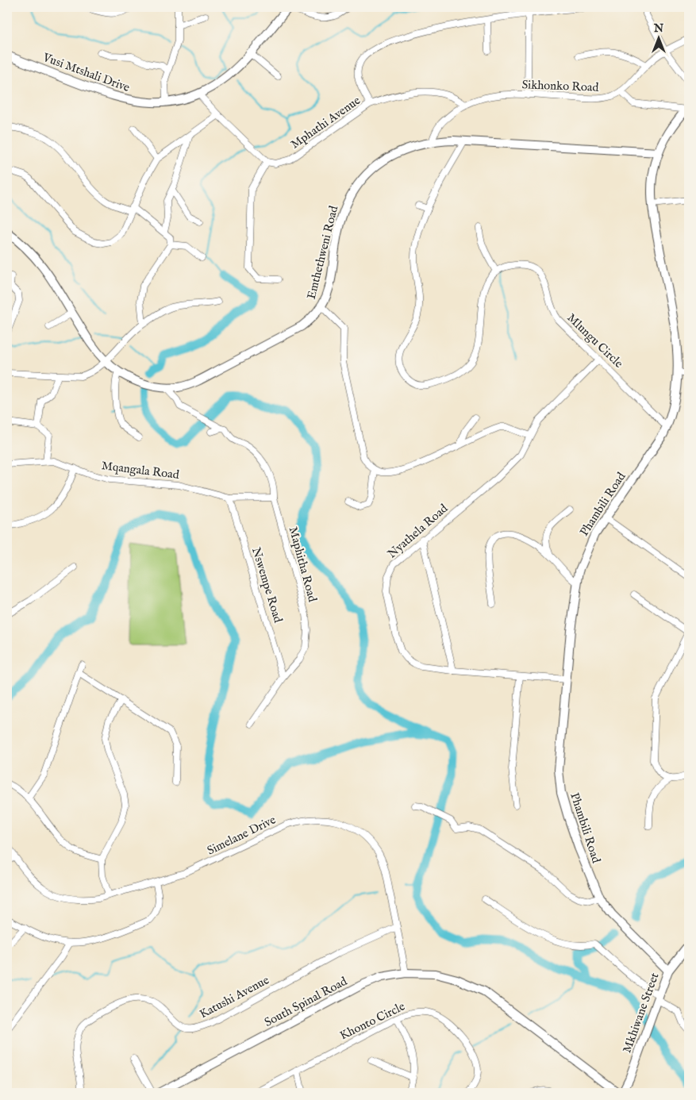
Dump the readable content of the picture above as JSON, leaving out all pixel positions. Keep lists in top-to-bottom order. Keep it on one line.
{"streets":{"street":["Vusi Mtshali Drive","Sikhonko Road","Mphathi Avenue","Emthethweni Road","Mlungu Circle","Mqangala Road","Phambili Road","Nyathela Road","Maphitha Road","Nswempe Road","Simelane Drive","Katushi Avenue","South Spinal Road","Mkhiwane Street","Khonto Circle"]},"crossings":[["Sikhonko Road","Mphathi Avenue"],["Sikhonko Road","Emthethweni Road"],["Emthethweni Road","Phambili Road"],["Emthethweni Road","Maphitha Road"],["Mlungu Circle","Phambili Road"],["Mlungu Circle","Nyathela Road"],["Mqangala Road","Maphitha Road"],["Mqangala Road","Nswempe Road"],["Phambili Road","Nyathela Road"],["Phambili Road","Mkhiwane Street"],["Maphitha Road","Nswempe Road"],["Simelane Drive","Katushi Avenue"],["Simelane Drive","South Spinal Road"]],"north":"top"}
